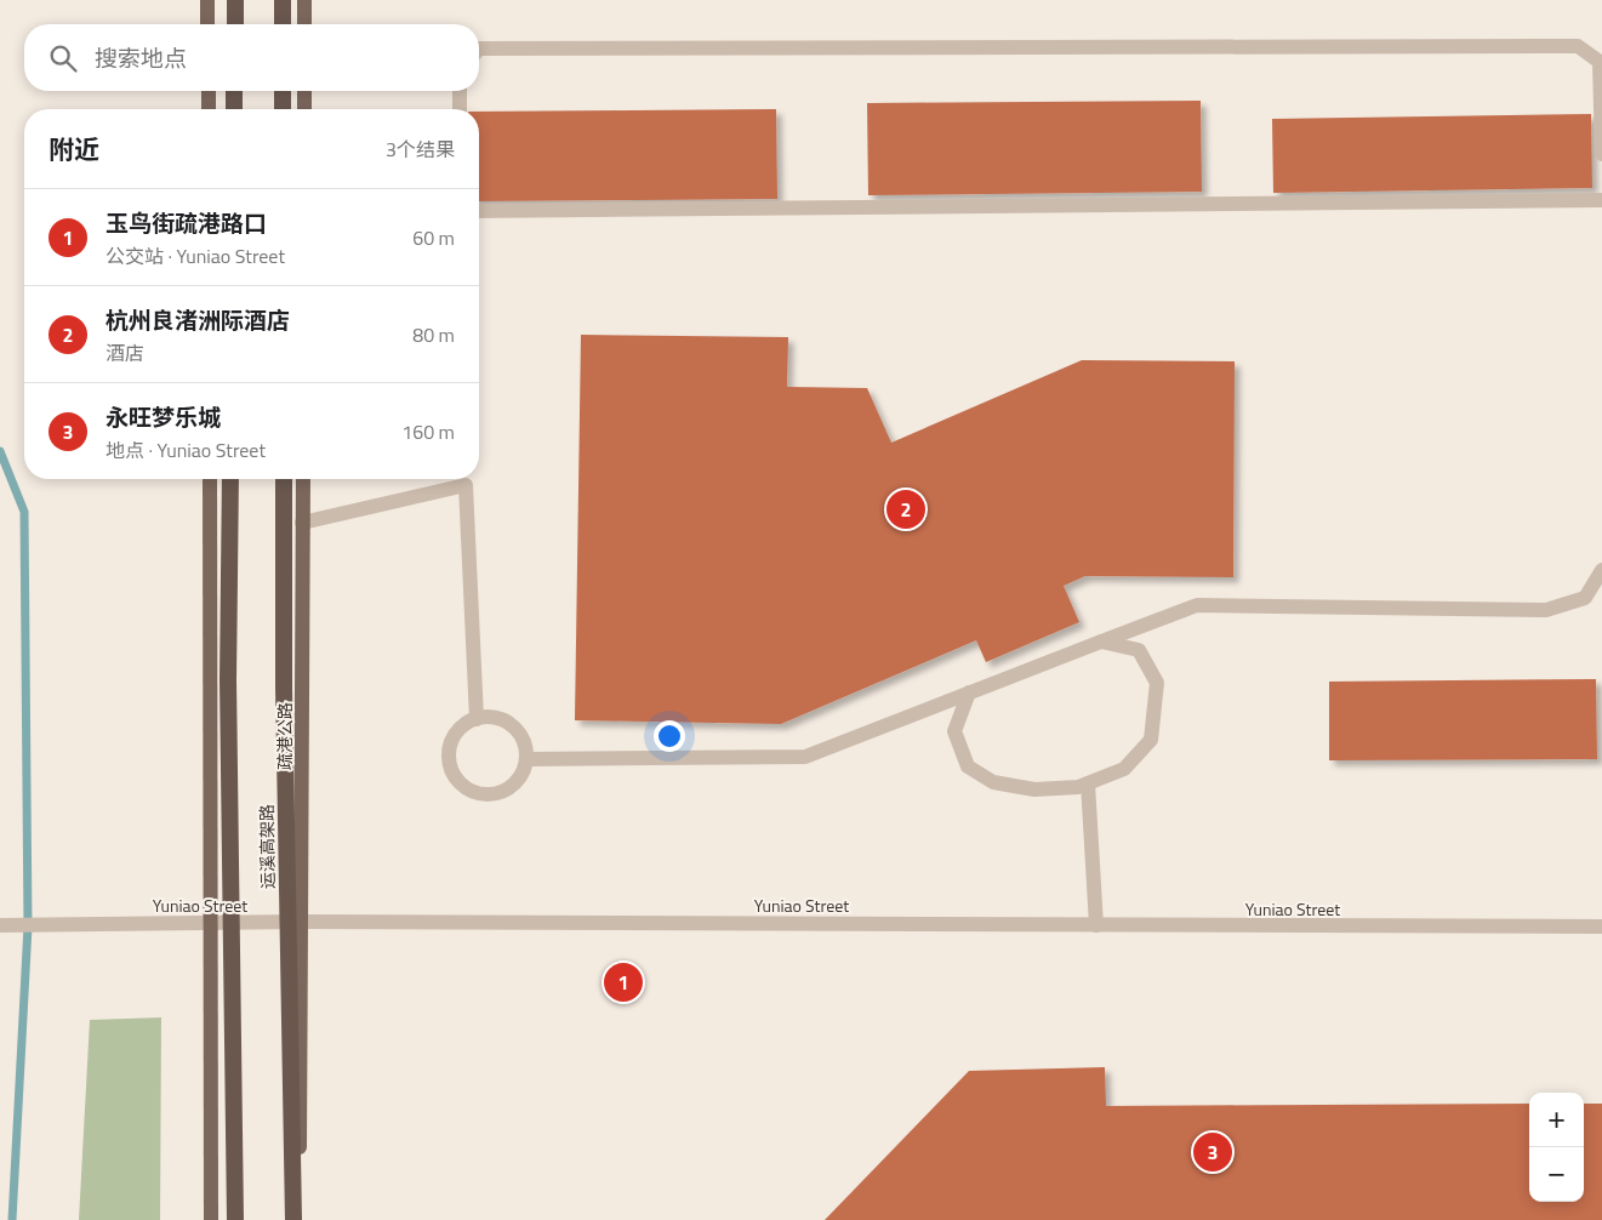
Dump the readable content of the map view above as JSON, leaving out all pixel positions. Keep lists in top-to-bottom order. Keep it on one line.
{"streets":{"highway":["运溪高架路"],"main road":["疏港公路"],"street":["Yuniao Street"]},"crossings":[["疏港公路","Yuniao Street"]],"page":{"search":"搜索地点","heading":["附近","3个结果"],"list":[{"mark":"1","name":"玉鸟街疏港路口","note":"公交站 · Yuniao Street","value":"60 m"},{"mark":"2","name":"杭州良渚洲际酒店","note":"酒店","value":"80 m"},{"mark":"3","name":"永旺梦乐城","note":"地点 · Yuniao Street","value":"160 m"}],"pins":["2","1","3"],"map_buttons":["+","−"]}}
